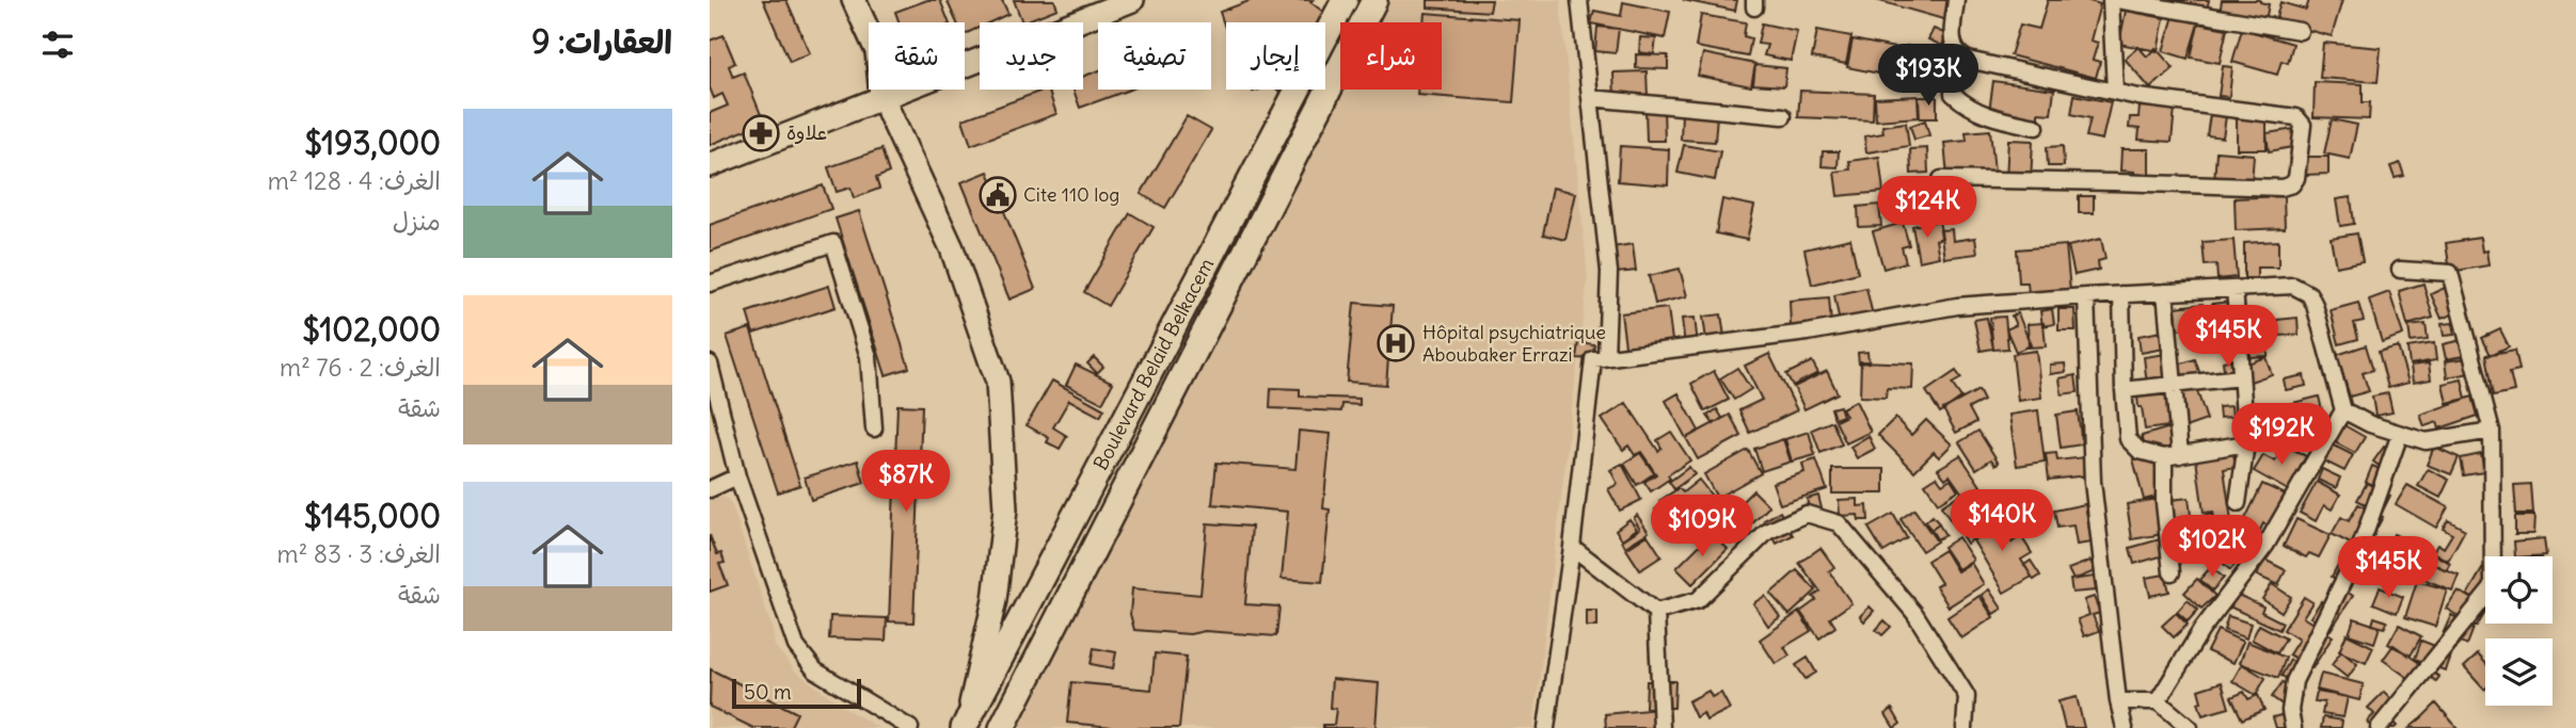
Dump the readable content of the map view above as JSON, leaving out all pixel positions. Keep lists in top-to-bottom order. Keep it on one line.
{"streets":{"main road":["Boulevard Belaid Belkacem"]},"places":{"pharmacy":["علاوة"],"public building":["Cite 110 log"],"hospital":["Hôpital psychiatrique Aboubaker Errazi"]},"scale_bar":"50 m","page":{"heading":"العقارات: 9","chip":["شراء","إيجار","تصفية","جديد","شقة"],"price":["$193K","$124K","$145K","$192K","$87K","$140K","$109K","$102K","$145K"],"list":[{"name":"$193,000","note":"الغرف: 4 · 128 m² · منزل"},{"name":"$102,000","note":"الغرف: 2 · 76 m² · شقة"},{"name":"$145,000","note":"الغرف: 3 · 83 m² · شقة"}],"scale":"50 m"}}
